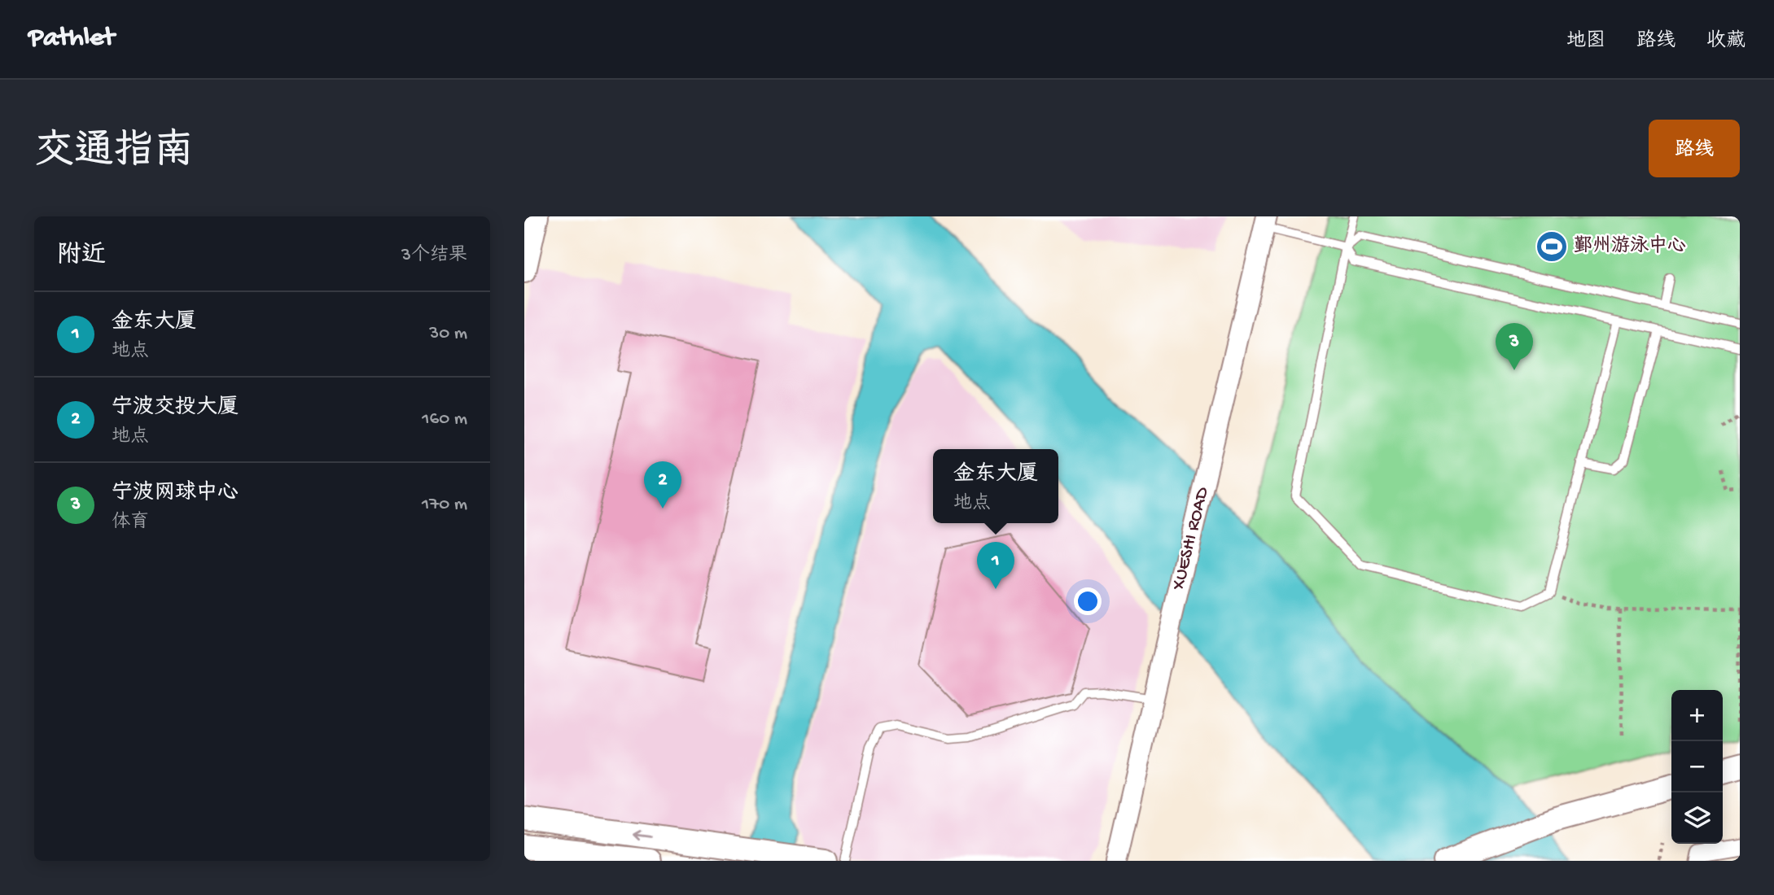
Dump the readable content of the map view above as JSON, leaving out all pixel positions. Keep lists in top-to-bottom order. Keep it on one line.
{"streets":{"street":["XUESHI ROAD"]},"places":{"sports":["鄞州游泳中心"]},"page":{"header":"Pathlet","nav":["地图","路线","收藏"],"title":"交通指南","buttons":"路线","heading":["附近","3个结果"],"list":[{"mark":"1","name":"金东大厦","note":"地点","value":"30 m"},{"mark":"2","name":"宁波交投大厦","note":"地点","value":"160 m"},{"mark":"3","name":"宁波网球中心","note":"体育","value":"170 m"}],"pins":["3","2","1"],"popup":["金东大厦","地点"],"map_buttons":["+","−"]}}
